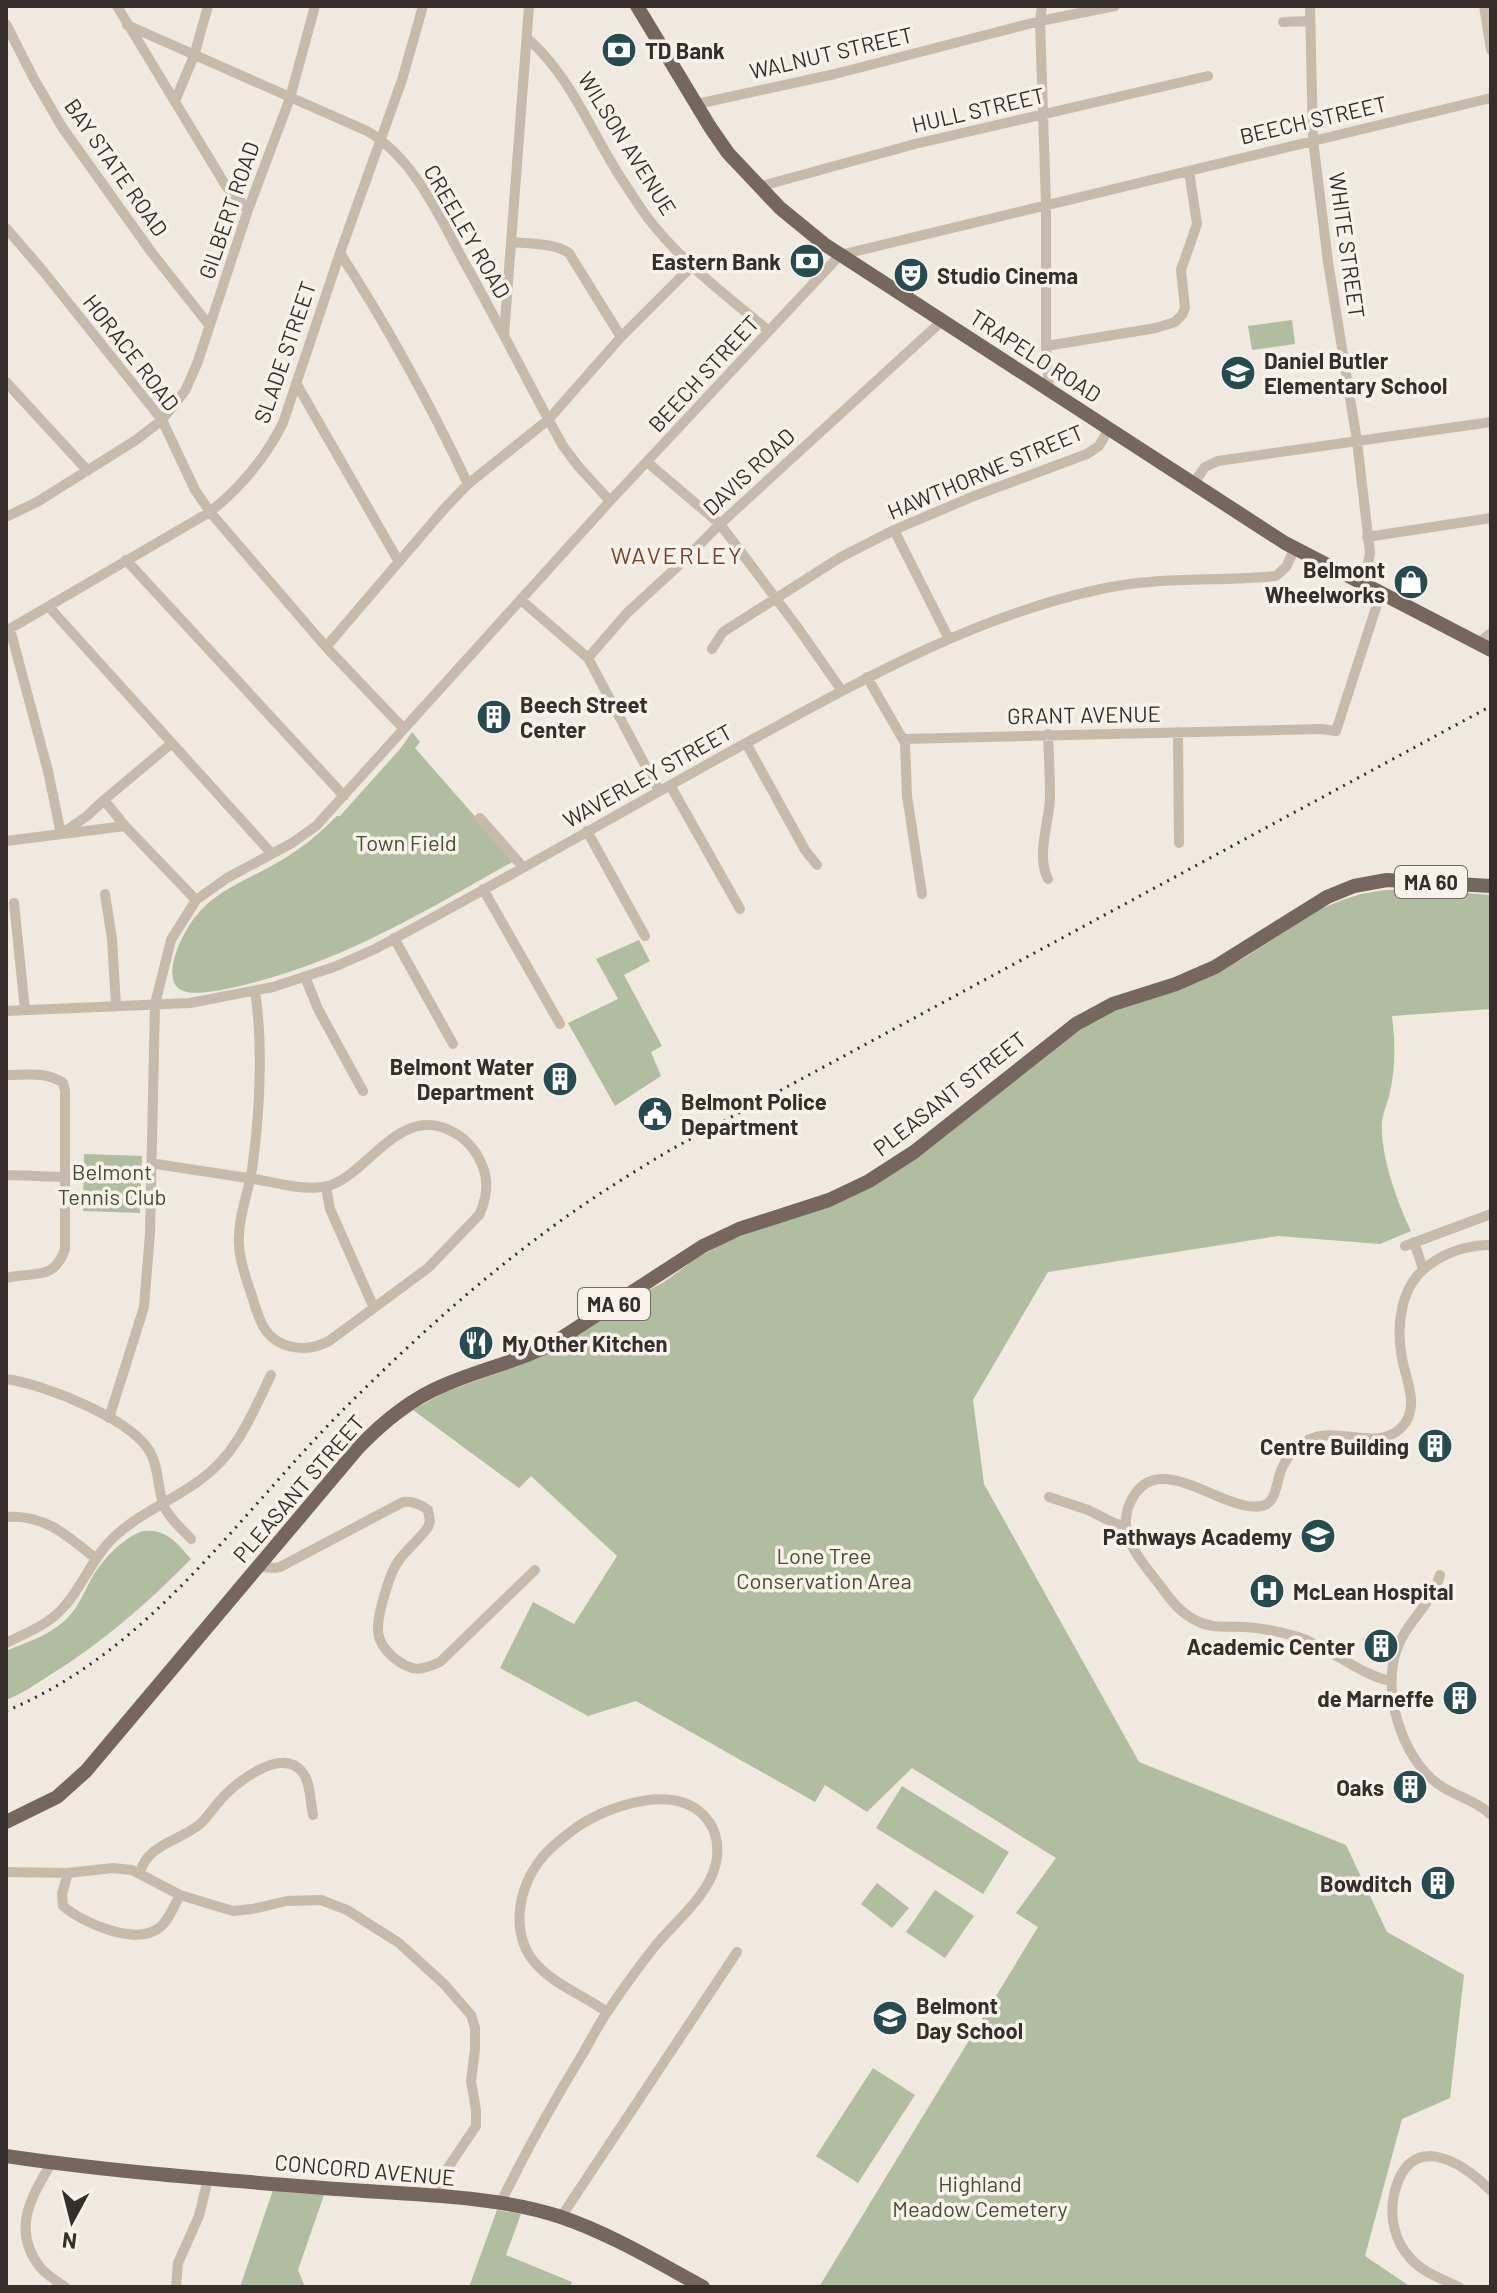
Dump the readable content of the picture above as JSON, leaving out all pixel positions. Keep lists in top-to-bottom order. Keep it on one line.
{"streets":{"main road":["TRAPELO ROAD","MA 60","PLEASANT STREET","CONCORD AVENUE"],"street":["WALNUT STREET","HULL STREET","BEECH STREET","WILSON AVENUE","BAY STATE ROAD","GILBERT ROAD","CREELEY ROAD","WHITE STREET","HORACE ROAD","SLADE STREET","DAVIS ROAD","HAWTHORNE STREET","GRANT AVENUE","WAVERLEY STREET"]},"crossings":[["WALNUT STREET","TRAPELO ROAD"],["HULL STREET","TRAPELO ROAD"],["BEECH STREET","WILSON AVENUE"],["BEECH STREET","CREELEY ROAD"],["BEECH STREET","WHITE STREET"],["BEECH STREET","HORACE ROAD"],["BEECH STREET","TRAPELO ROAD"],["BEECH STREET","WAVERLEY STREET"],["BAY STATE ROAD","GILBERT ROAD"],["GILBERT ROAD","CREELEY ROAD"],["GILBERT ROAD","HORACE ROAD"],["CREELEY ROAD","SLADE STREET"],["WHITE STREET","TRAPELO ROAD"],["HORACE ROAD","SLADE STREET"],["TRAPELO ROAD","DAVIS ROAD"],["TRAPELO ROAD","HAWTHORNE STREET"],["TRAPELO ROAD","GRANT AVENUE"],["TRAPELO ROAD","WAVERLEY STREET"]],"districts":["WAVERLEY"],"parks":["Town Field","Belmont Tennis Club","Lone Tree Conservation Area","Highland Meadow Cemetery"],"places":{"bank":["TD Bank","Eastern Bank"],"theatre":["Studio Cinema"],"school or university":["Daniel Butler Elementary School","Pathways Academy","Belmont Day School"],"shop":["Belmont Wheelworks"],"building":["Beech Street Center","Belmont Water Department","Centre Building","Academic Center","de Marneffe","Oaks","Bowditch"],"public building":["Belmont Police Department"],"restaurant":["My Other Kitchen"],"hospital":["McLean Hospital"]},"north":"bottom"}
